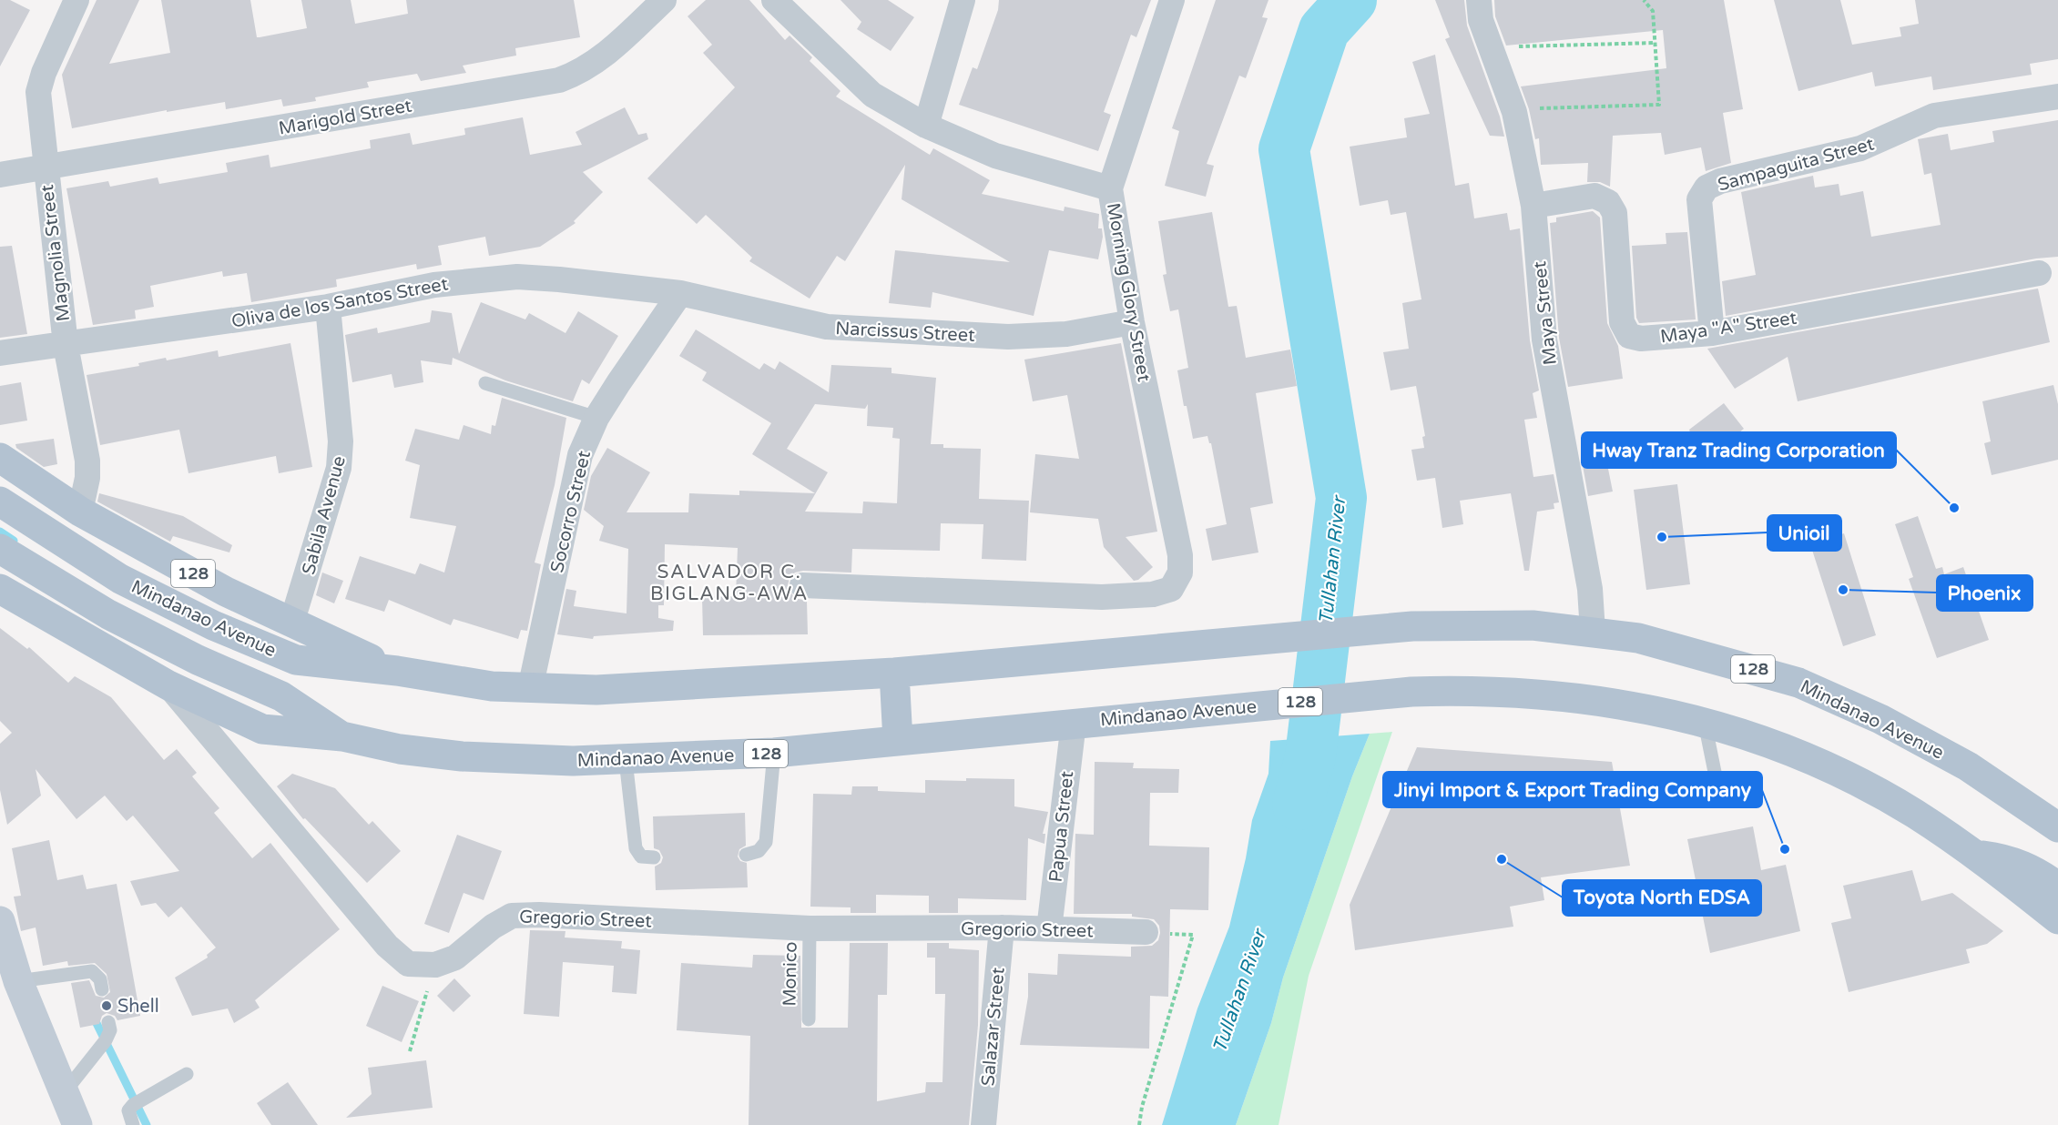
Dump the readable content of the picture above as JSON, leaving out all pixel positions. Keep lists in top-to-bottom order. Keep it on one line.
{"streets":{"main road":["128","Mindanao Avenue"],"street":["Marigold Street","Sampaguita Street","Magnolia Street","Morning Glory Street","Oliva de los Santos Street","Maya Street","Maya \"A\" Street","Narcissus Street","Socorro Street","Sabila Avenue","Papua Street","Gregorio Street","Salazar Street"],"lane":["Monico"]},"crossings":[["Marigold Street","Magnolia Street"],["Sampaguita Street","Maya \"A\" Street"],["Magnolia Street","Oliva de los Santos Street"],["Magnolia Street","Mindanao Avenue"],["Morning Glory Street","Narcissus Street"],["Oliva de los Santos Street","Narcissus Street"],["Oliva de los Santos Street","Socorro Street"],["Oliva de los Santos Street","Sabila Avenue"],["Maya Street","Maya \"A\" Street"],["Maya Street","Mindanao Avenue"],["Narcissus Street","Socorro Street"],["Socorro Street","Mindanao Avenue"],["Sabila Avenue","Mindanao Avenue"],["Mindanao Avenue","Papua Street"],["Mindanao Avenue","Gregorio Street"],["Papua Street","Gregorio Street"],["Gregorio Street","Monico"],["Gregorio Street","Salazar Street"]],"districts":["SALVADOR C. BIGLANG-AWA"],"water":["Tullahan River"],"places":["Hway Tranz Trading Corporation","Unioil","Phoenix","Jinyi Import & Export Trading Company","Toyota North EDSA","Shell"]}
